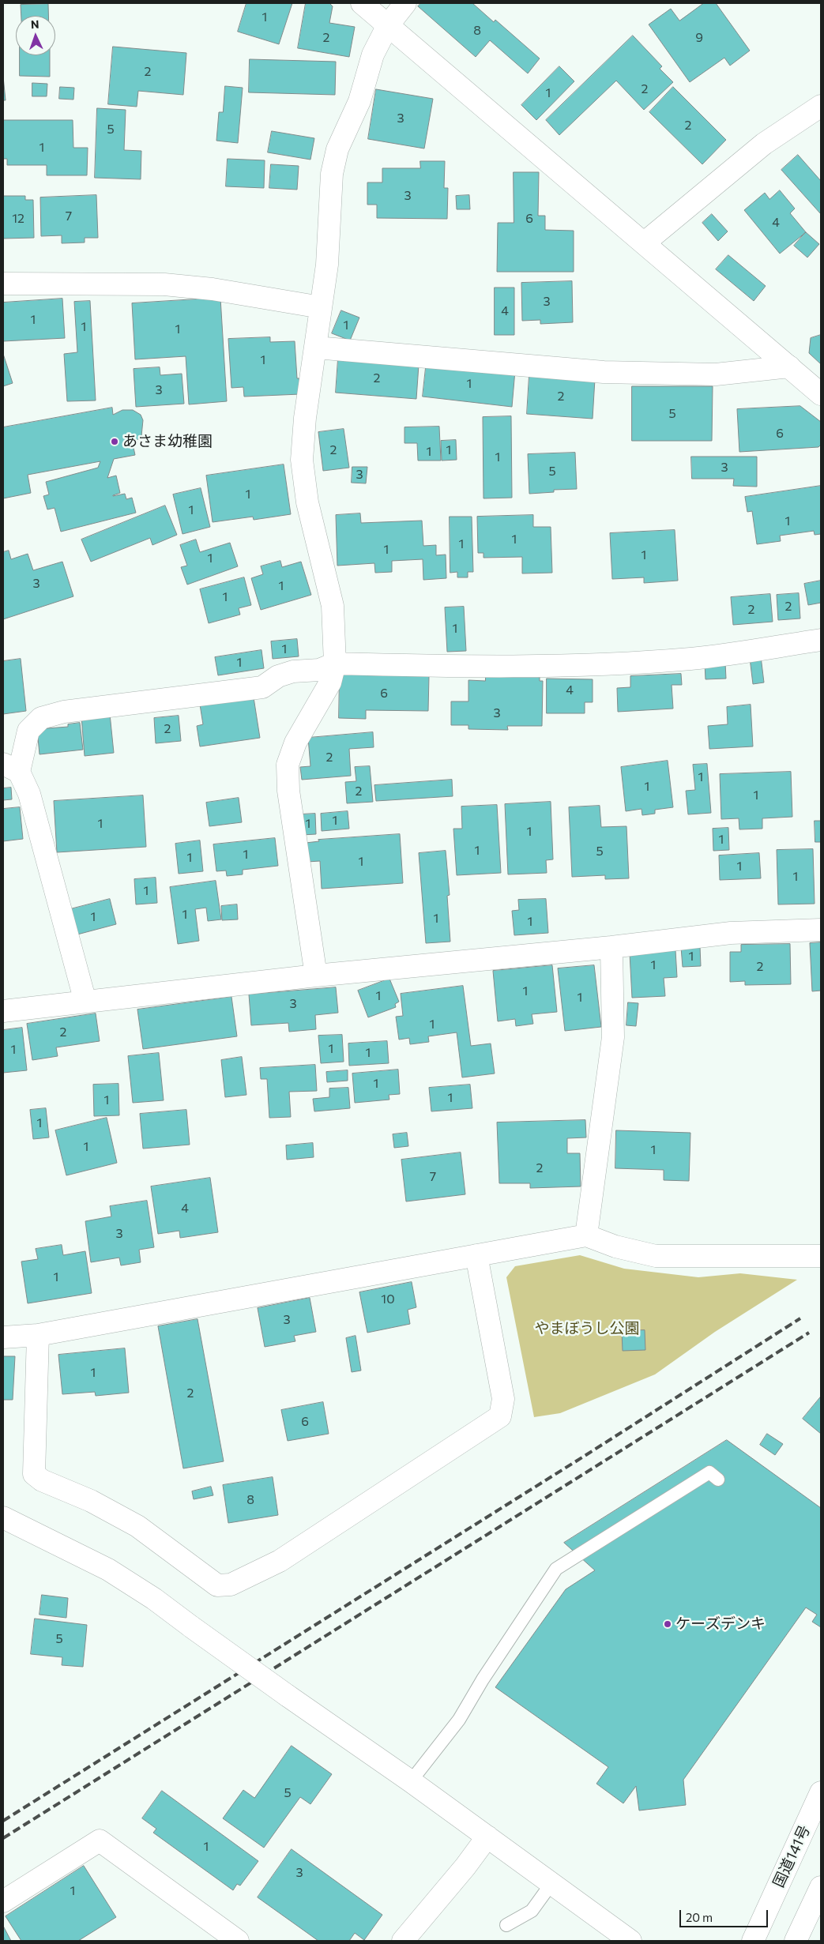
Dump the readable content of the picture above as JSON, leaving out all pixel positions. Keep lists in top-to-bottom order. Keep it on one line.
{"streets":{"main road":["国道141号"]},"parks":["やまぼうし公園"],"places":["あさま幼稚園","ケーズデンキ"],"house_numbers":["1","8","2","9","2","2","1","3","2","5","1","3","7","12","6","4","3","4","1","1","1","1","1","2","1","3","2","5","6","2","1","1","1","3","5","3","1","1","1","1","1","1","1","1","3","1","1","2","2","1","1","1","4","6","3","2","2","1","1","2","1","1","1","1","1","1","1","5","1","1","1","1","1","1","1","1","1","1","1","1","2","1","1","1","3","1","2","1","1","1","1","1","1","1","1","1","2","7","4","3","1","10","3","1","2","6","8","5","5","1","3","1"],"scale_bar":"20 m","north":"top"}
